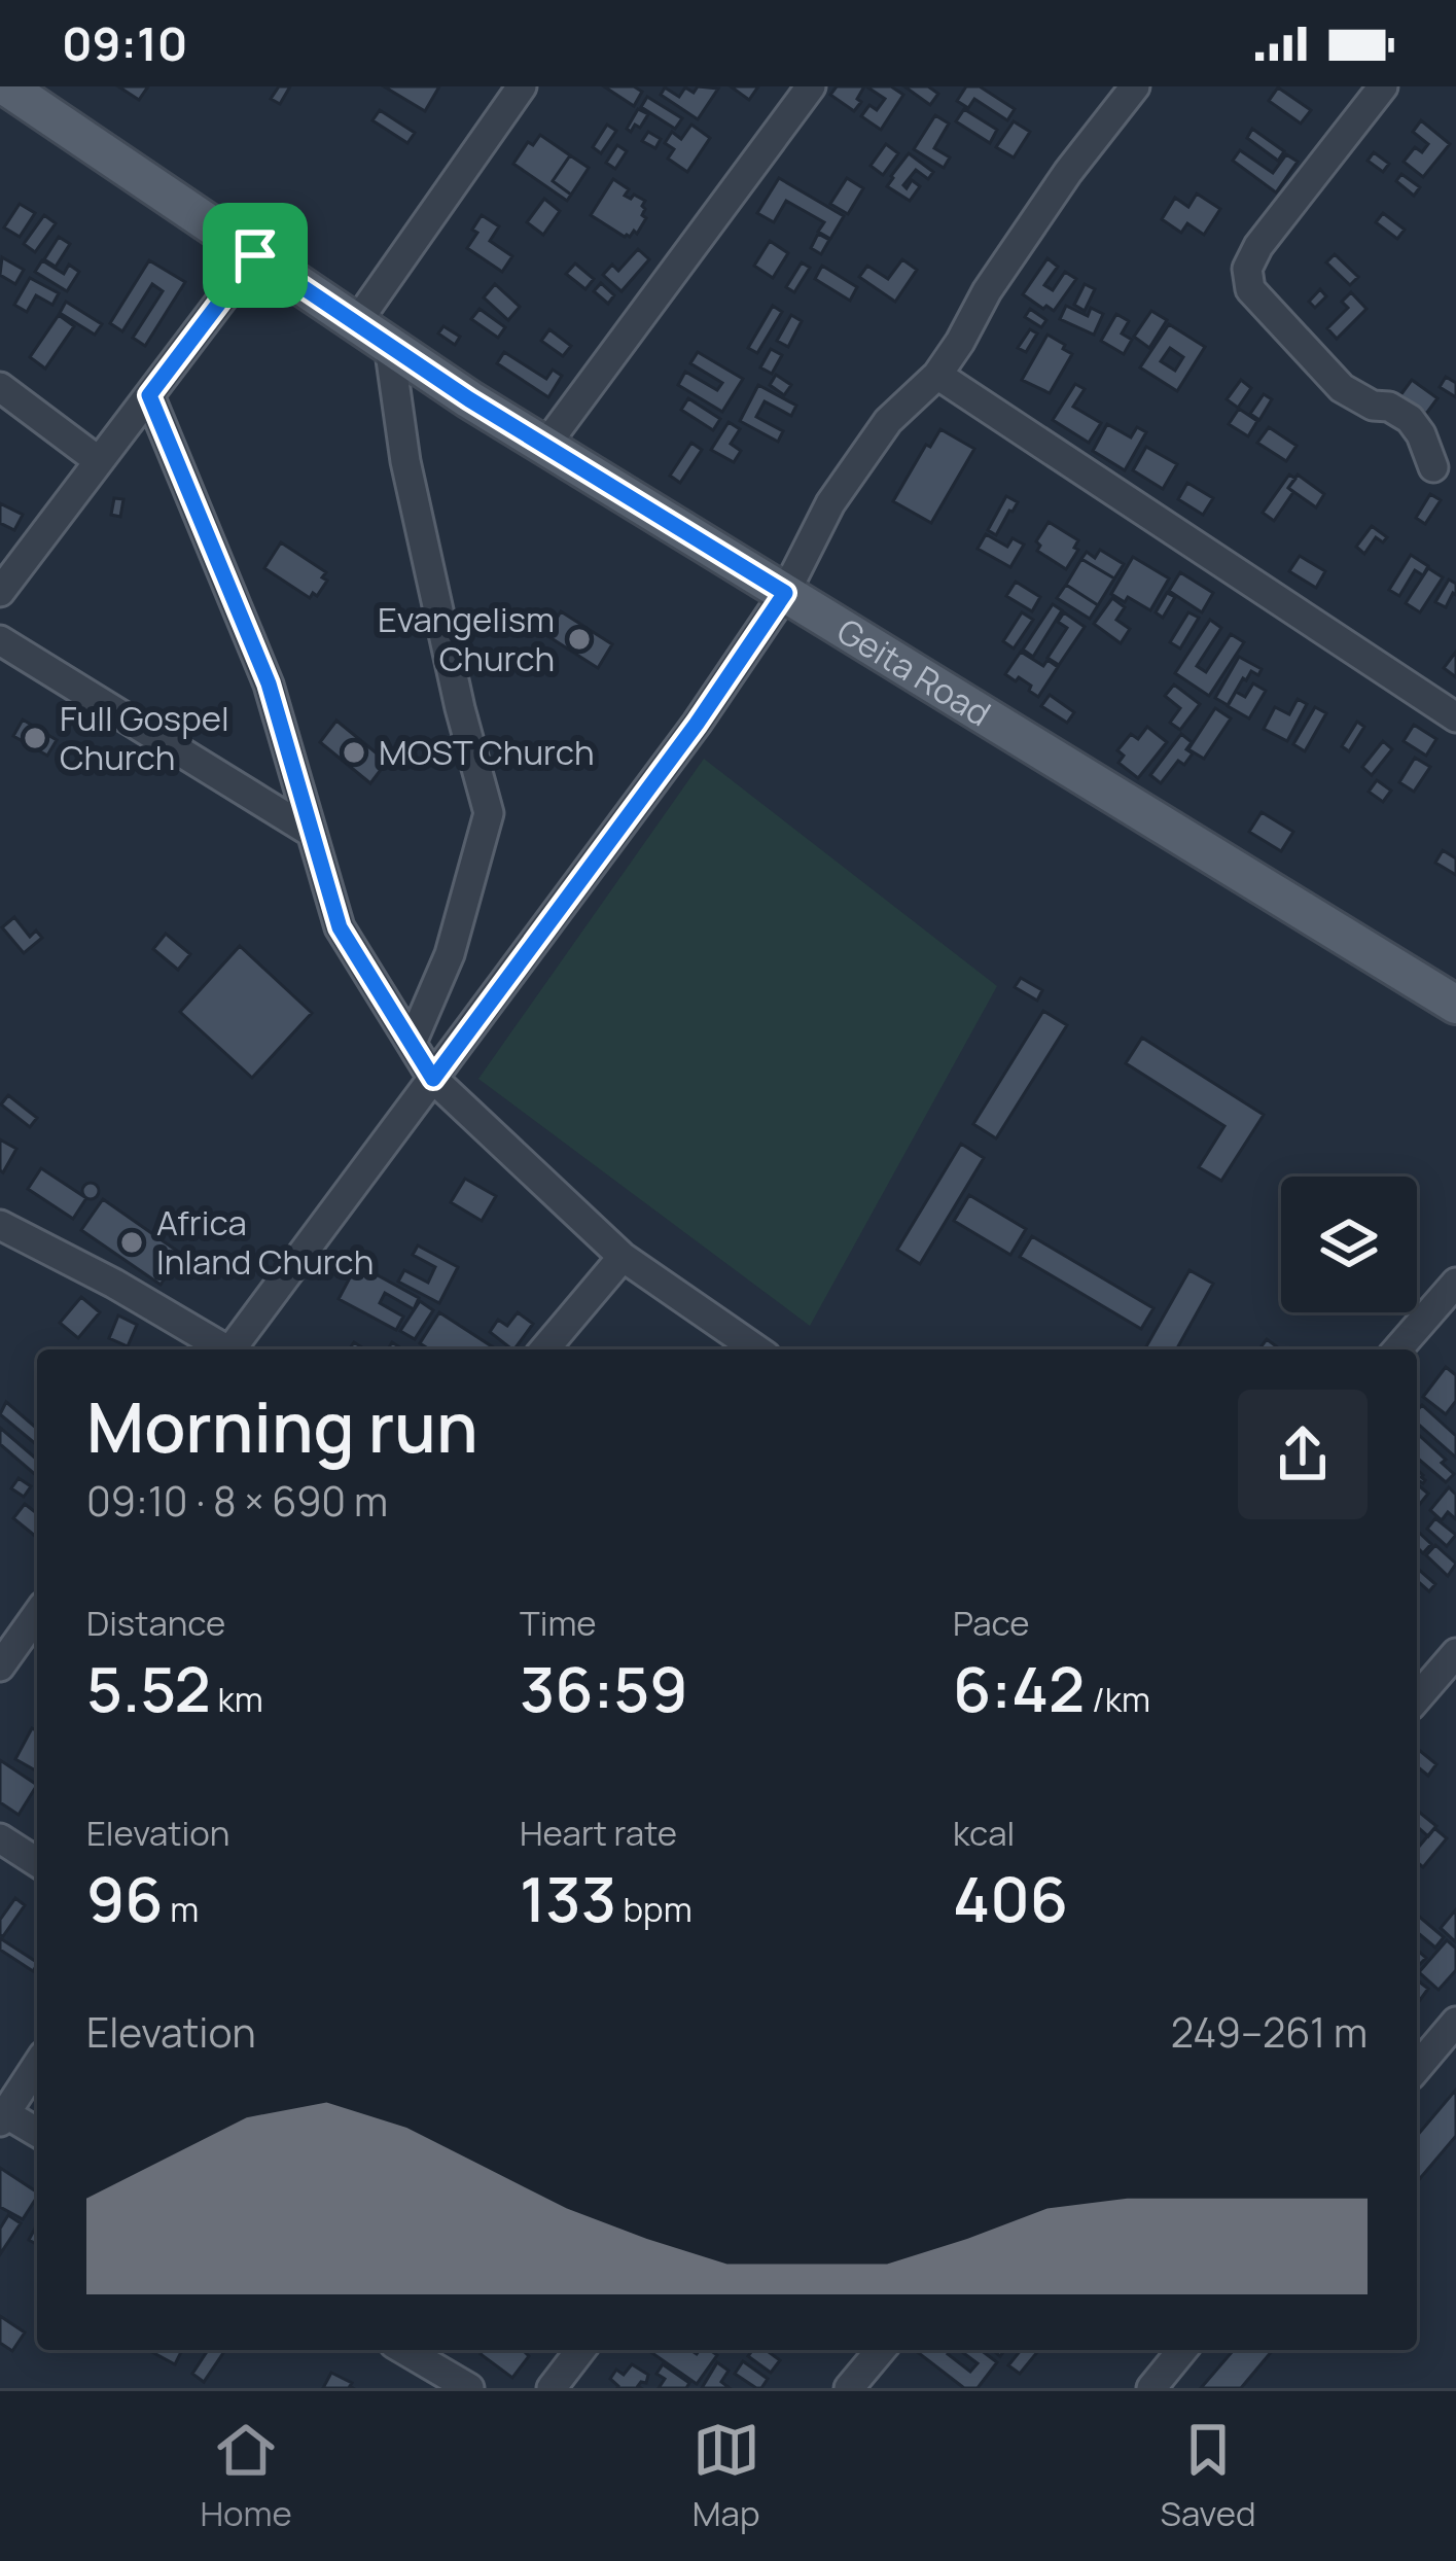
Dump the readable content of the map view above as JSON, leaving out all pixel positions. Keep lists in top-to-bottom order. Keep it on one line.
{"streets":{"main road":["Geita Road"]},"places":["Evangelism Church","Full Gospel Church","MOST Church","Africa Inland Church"],"page":{"status":"09:10","heading":["Morning run","09:10 · 8 × 690 m"],"stats":[["Distance","5.52 km"],["Time","36:59"],["Pace","6:42 /km"],["Elevation","96 m"],["Heart rate","133 bpm"],["kcal","406"]],"chart":["Elevation","249–261 m"],"tabs":["Home","Map","Saved"]}}
